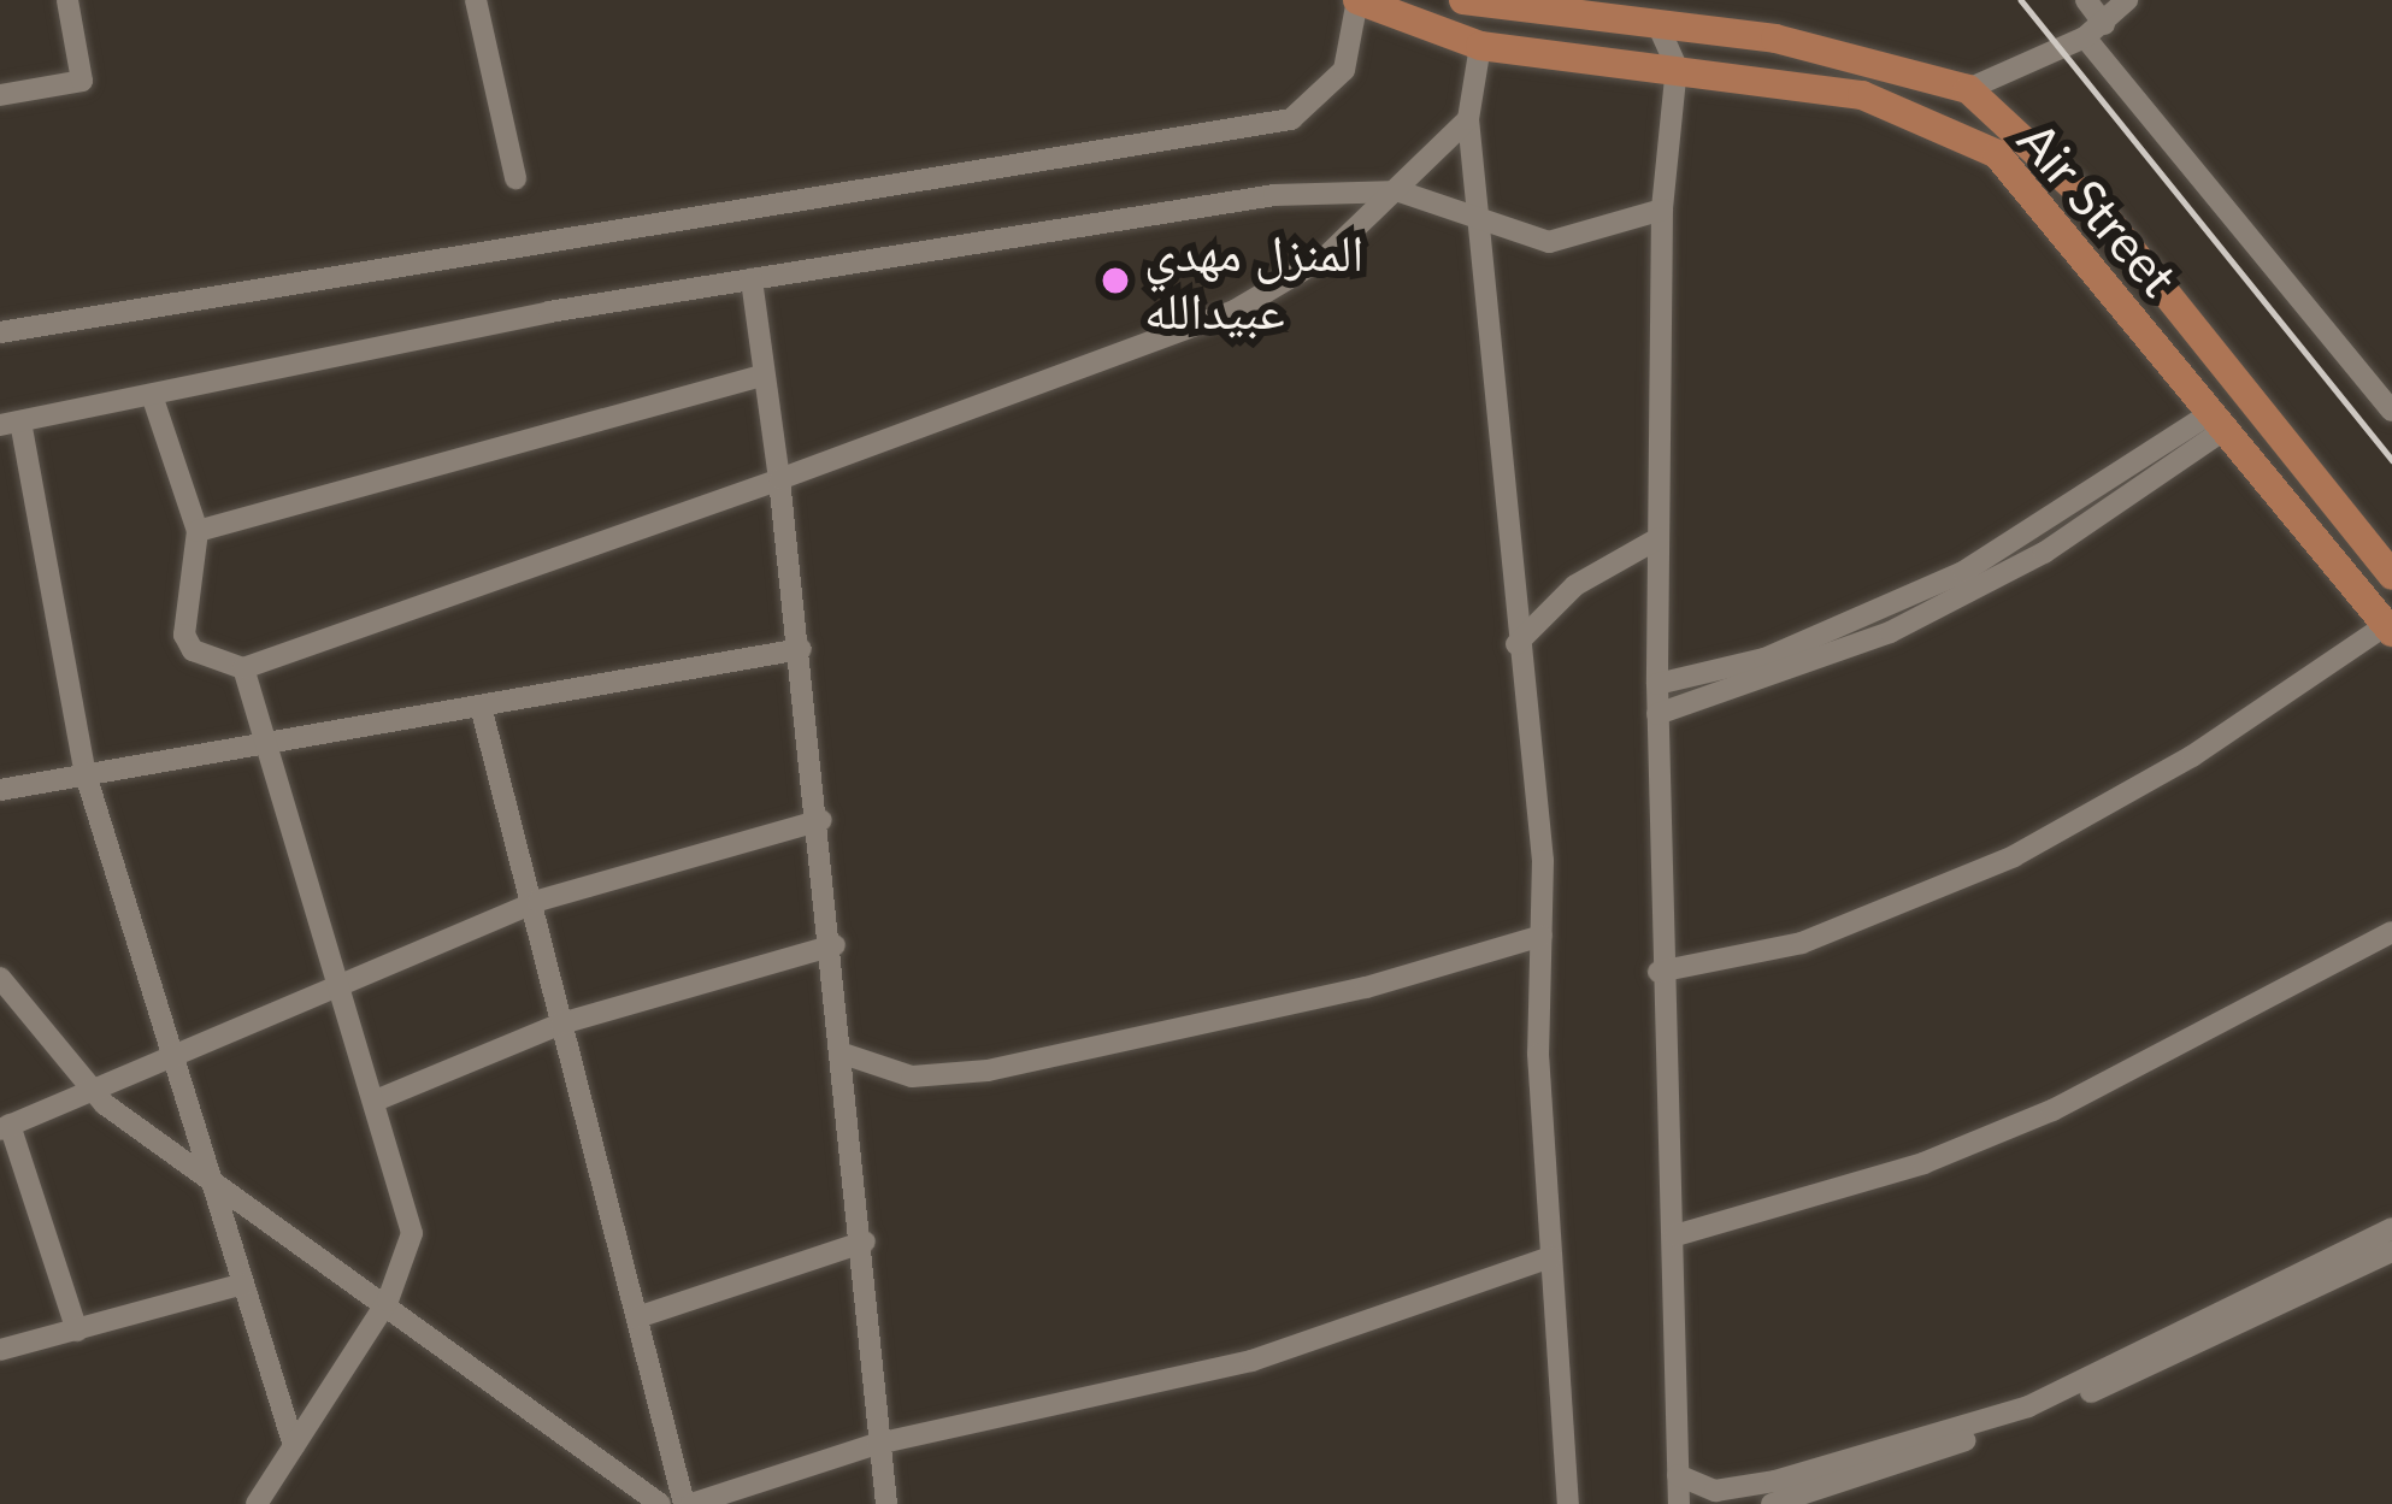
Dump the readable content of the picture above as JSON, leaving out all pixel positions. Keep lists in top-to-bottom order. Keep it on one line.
{"streets":{"main road":["Air Street"]},"places":["المنزل مهدي عبيدالله"]}
